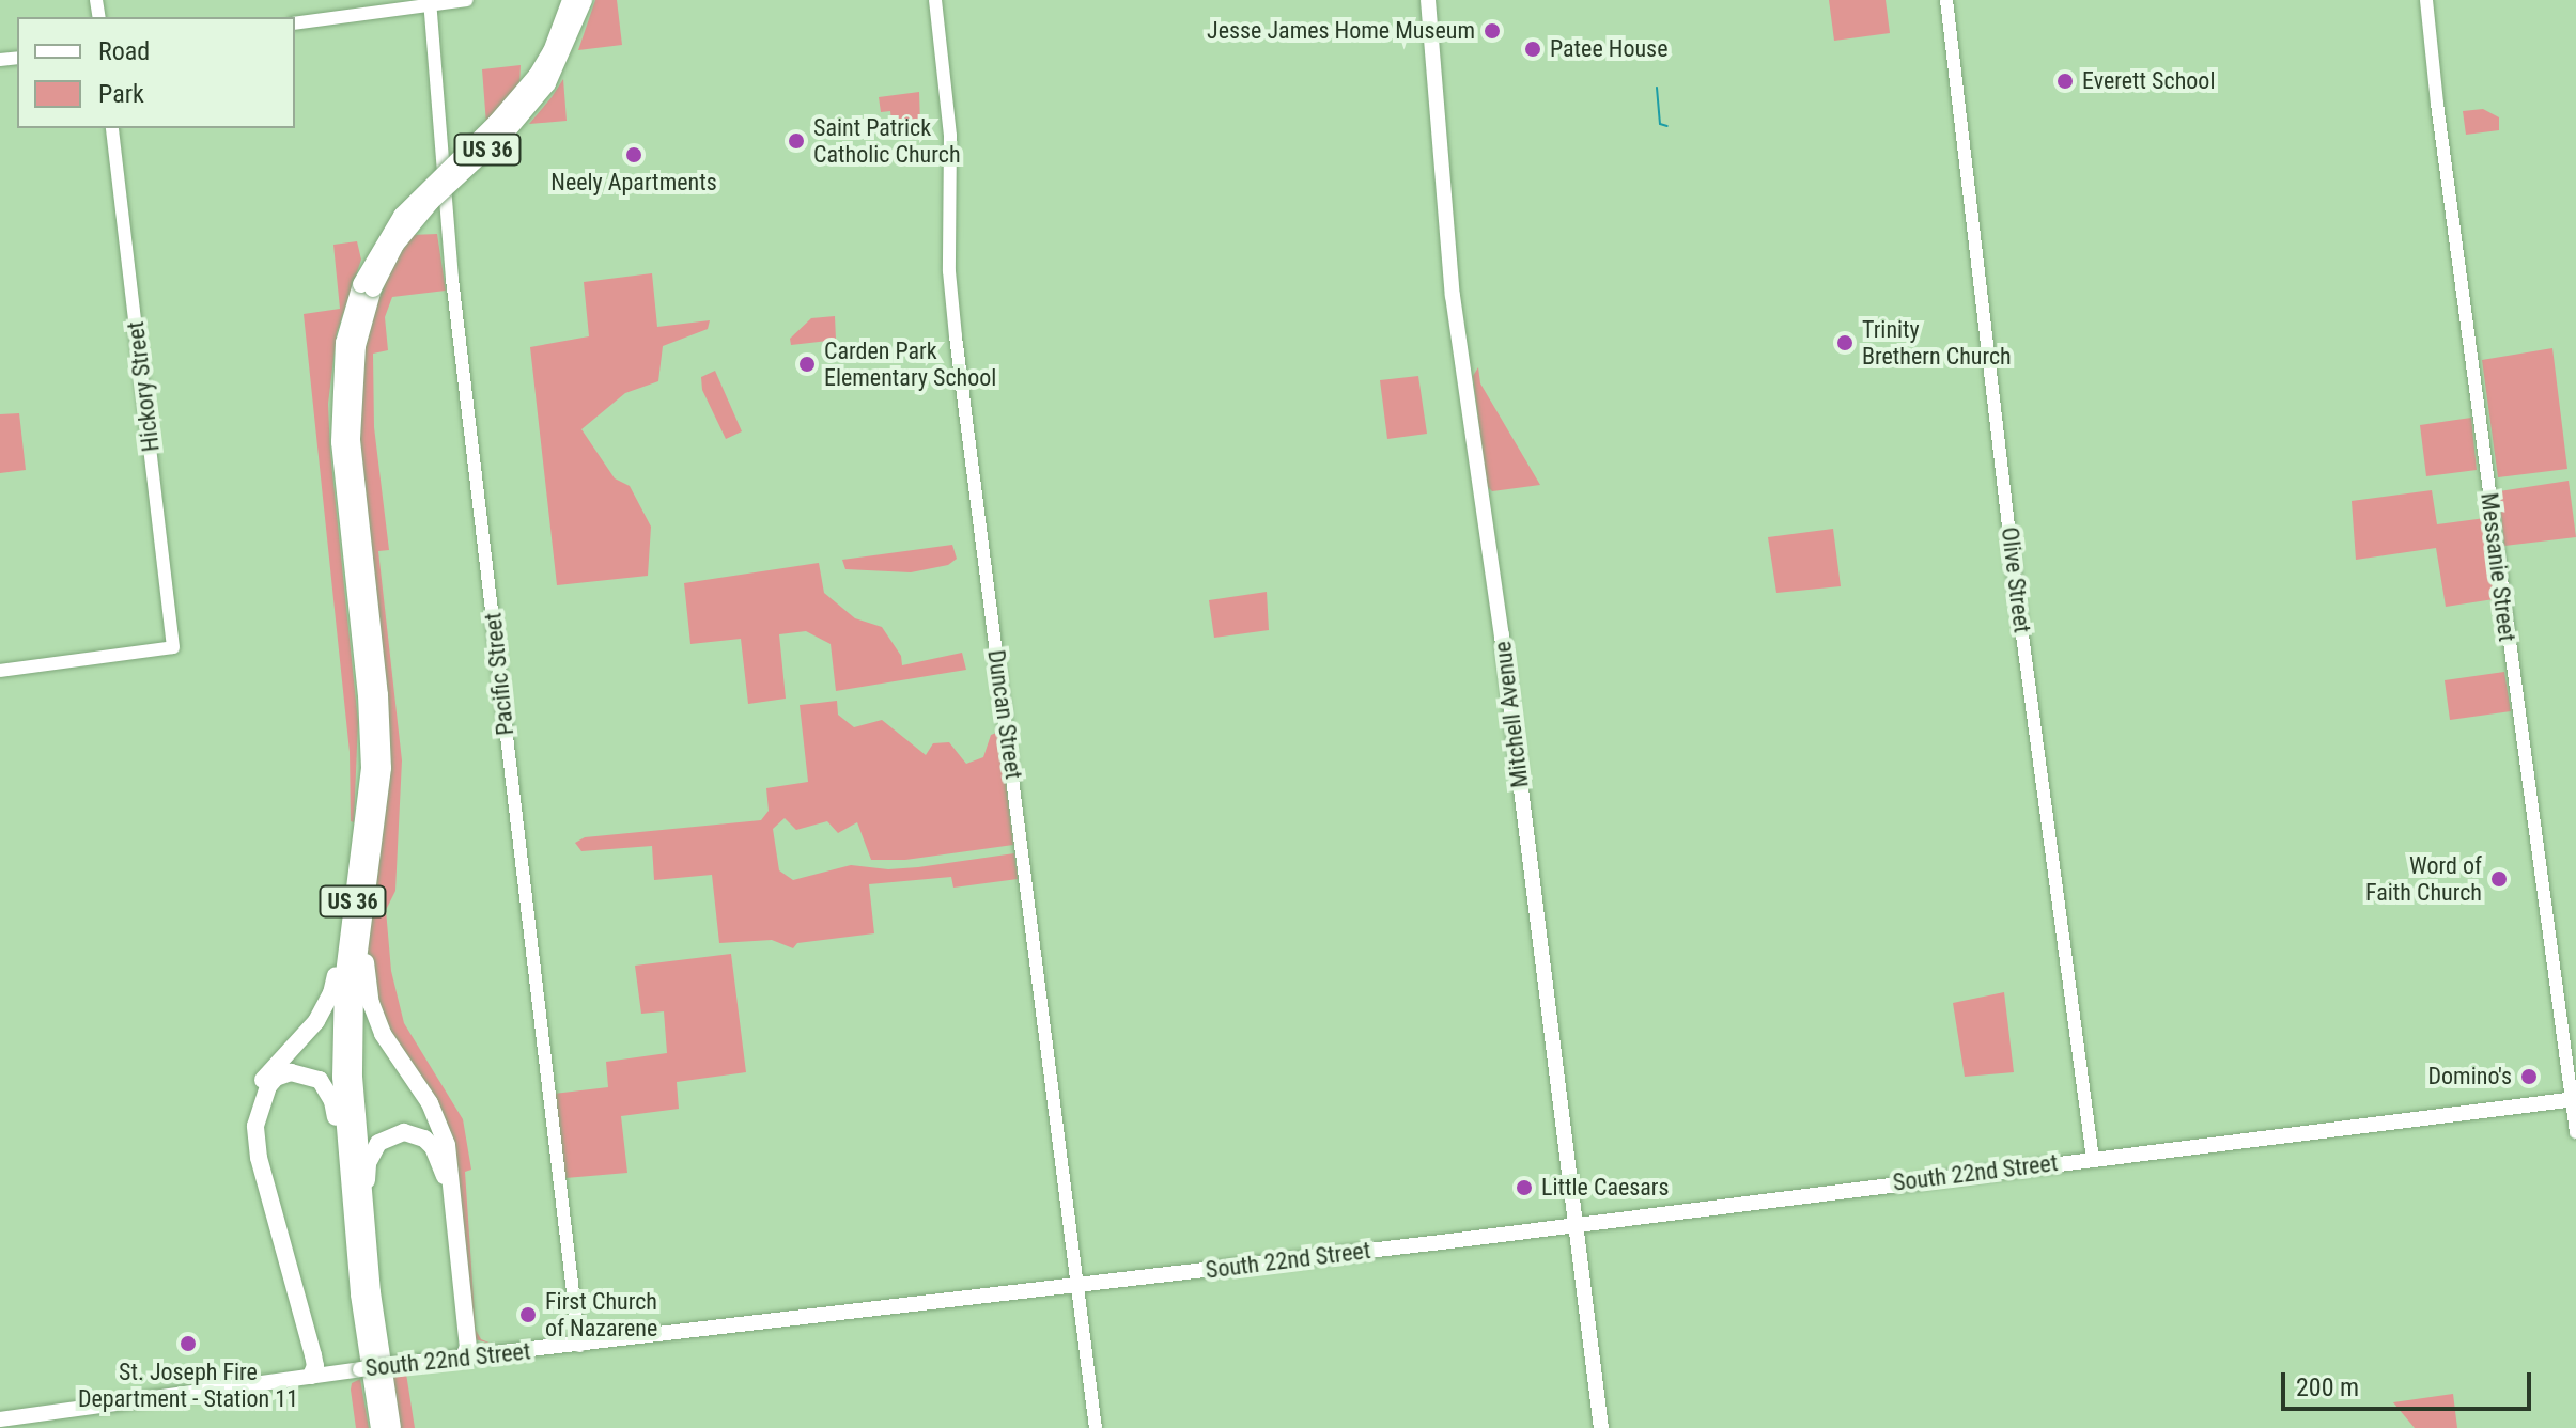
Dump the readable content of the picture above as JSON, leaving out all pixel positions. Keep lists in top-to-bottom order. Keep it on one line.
{"streets":{"highway":["US 36"],"main road":["Mitchell Avenue","South 22nd Street"],"street":["Hickory Street","Messanie Street","Olive Street","Pacific Street","Duncan Street"]},"crossings":[["Messanie Street","South 22nd Street"],["Olive Street","South 22nd Street"],["Pacific Street","South 22nd Street"],["Duncan Street","South 22nd Street"],["Mitchell Avenue","South 22nd Street"]],"places":["Jesse James Home Museum","Patee House","Everett School","Saint Patrick Catholic Church","Neely Apartments","Trinity Brethern Church","Carden Park Elementary School","Word of Faith Church","Domino's","Little Caesars","First Church of Nazarene","St. Joseph Fire Department - Station 11"],"legend":["Road","Park"],"scale_bar":"200 m"}
